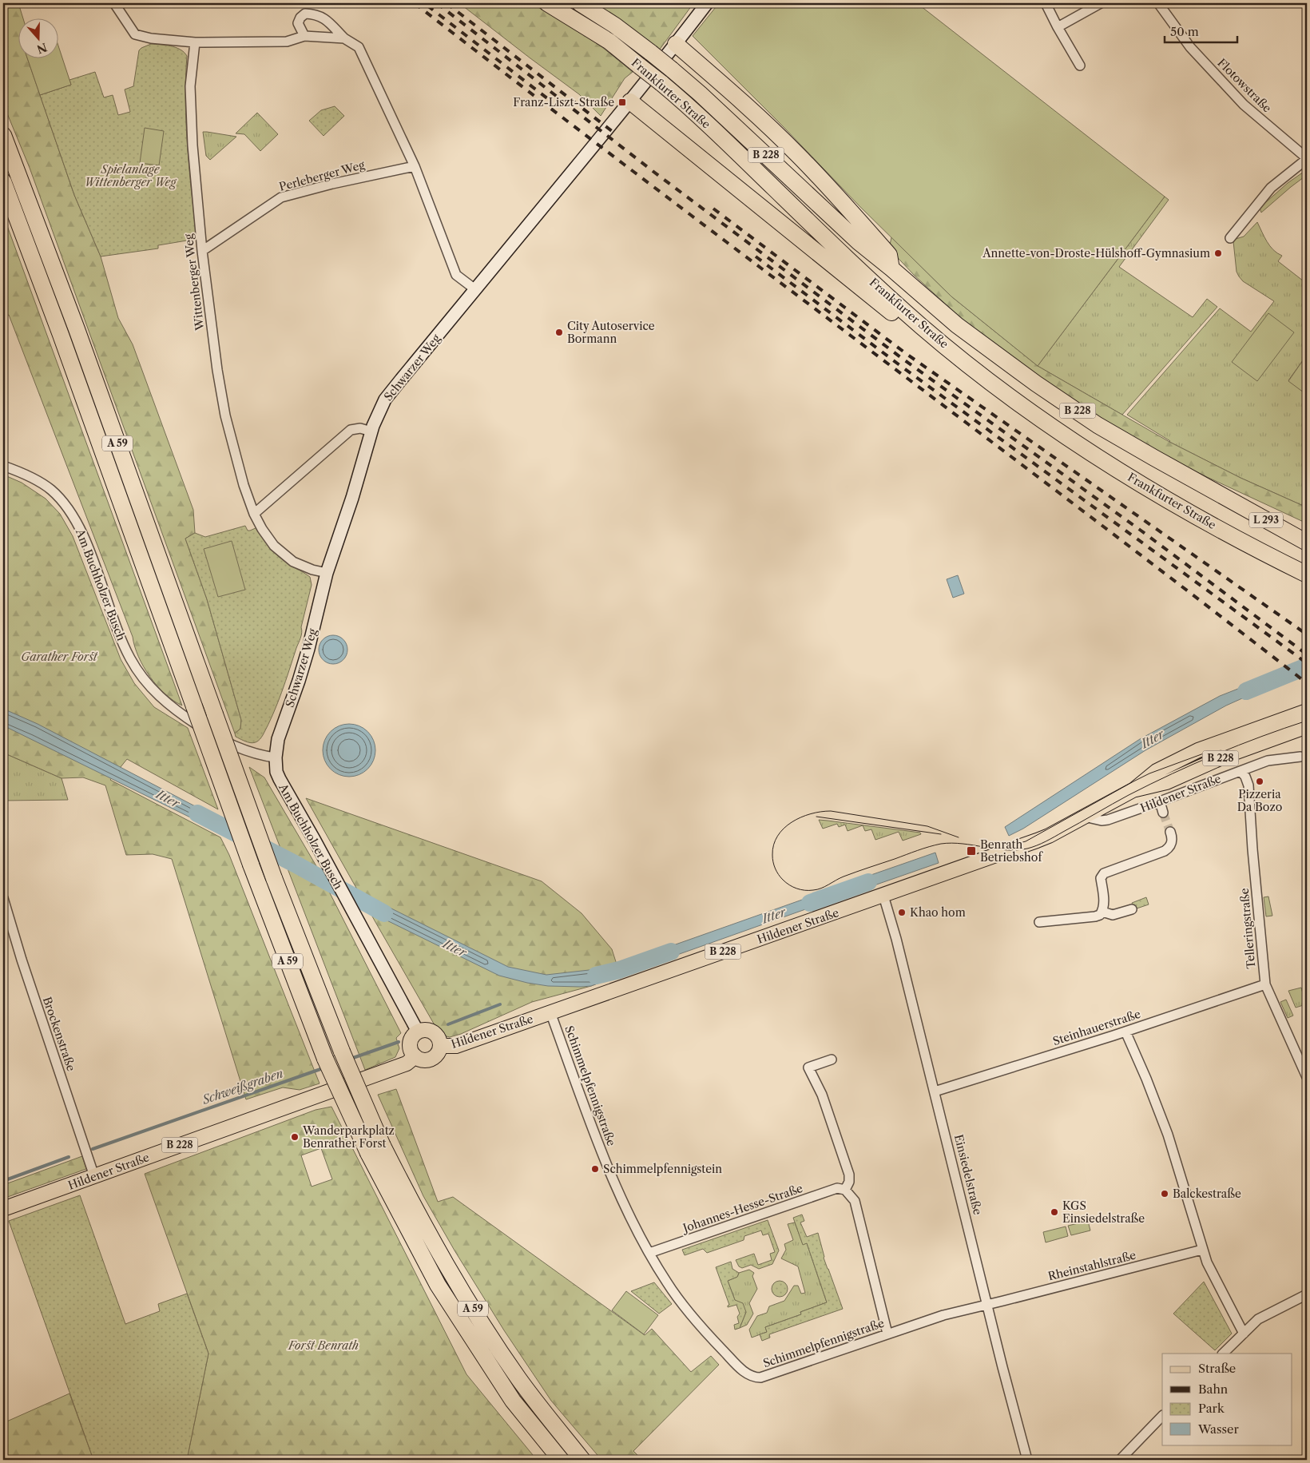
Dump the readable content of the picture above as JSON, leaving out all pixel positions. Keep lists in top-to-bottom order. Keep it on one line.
{"streets":{"highway":["Frankfurter Straße","B 228","A 59","L 293"],"main road":["Schwarzer Weg","Am Buchholzer Busch","Hildener Straße"],"street":["Flotowstraße","Perleberger Weg","Wittenberger Weg","Telleringstraße","Steinhauerstraße","Brockenstraße","Schimmelpfennigstraße","Einsiedelstraße","Johannes-Hesse-Straße","Rheinstahlstraße"]},"crossings":[["Frankfurter Straße","B 228"],["Frankfurter Straße","L 293"],["B 228","L 293"],["Perleberger Weg","Wittenberger Weg"],["Wittenberger Weg","Schwarzer Weg"],["Schwarzer Weg","Am Buchholzer Busch"],["Am Buchholzer Busch","Hildener Straße"],["Hildener Straße","Telleringstraße"],["Hildener Straße","Brockenstraße"],["Hildener Straße","Schimmelpfennigstraße"],["Hildener Straße","Einsiedelstraße"],["Telleringstraße","Steinhauerstraße"],["Steinhauerstraße","Einsiedelstraße"],["Schimmelpfennigstraße","Einsiedelstraße"],["Schimmelpfennigstraße","Johannes-Hesse-Straße"],["Schimmelpfennigstraße","Rheinstahlstraße"],["Einsiedelstraße","Rheinstahlstraße"]],"water":["Itter","Schweißgraben"],"parks":["Spielanlage Wittenberger Weg","Garather Forst","Forst Benrath"],"places":{"transit":["Franz-Liszt-Straße","Benrath Betriebshof"],"other":["Annette-von-Droste-Hülshoff-Gymnasium","City Autoservice Bormann","Pizzeria Da Bozo","Khao hom","Wanderparkplatz Benrather Forst","Schimmelpfennigstein","Balckestraße","KGS Einsiedelstraße"]},"legend":["Straße","Bahn","Park","Wasser"],"scale_bar":"50 m","north":"bottom"}
